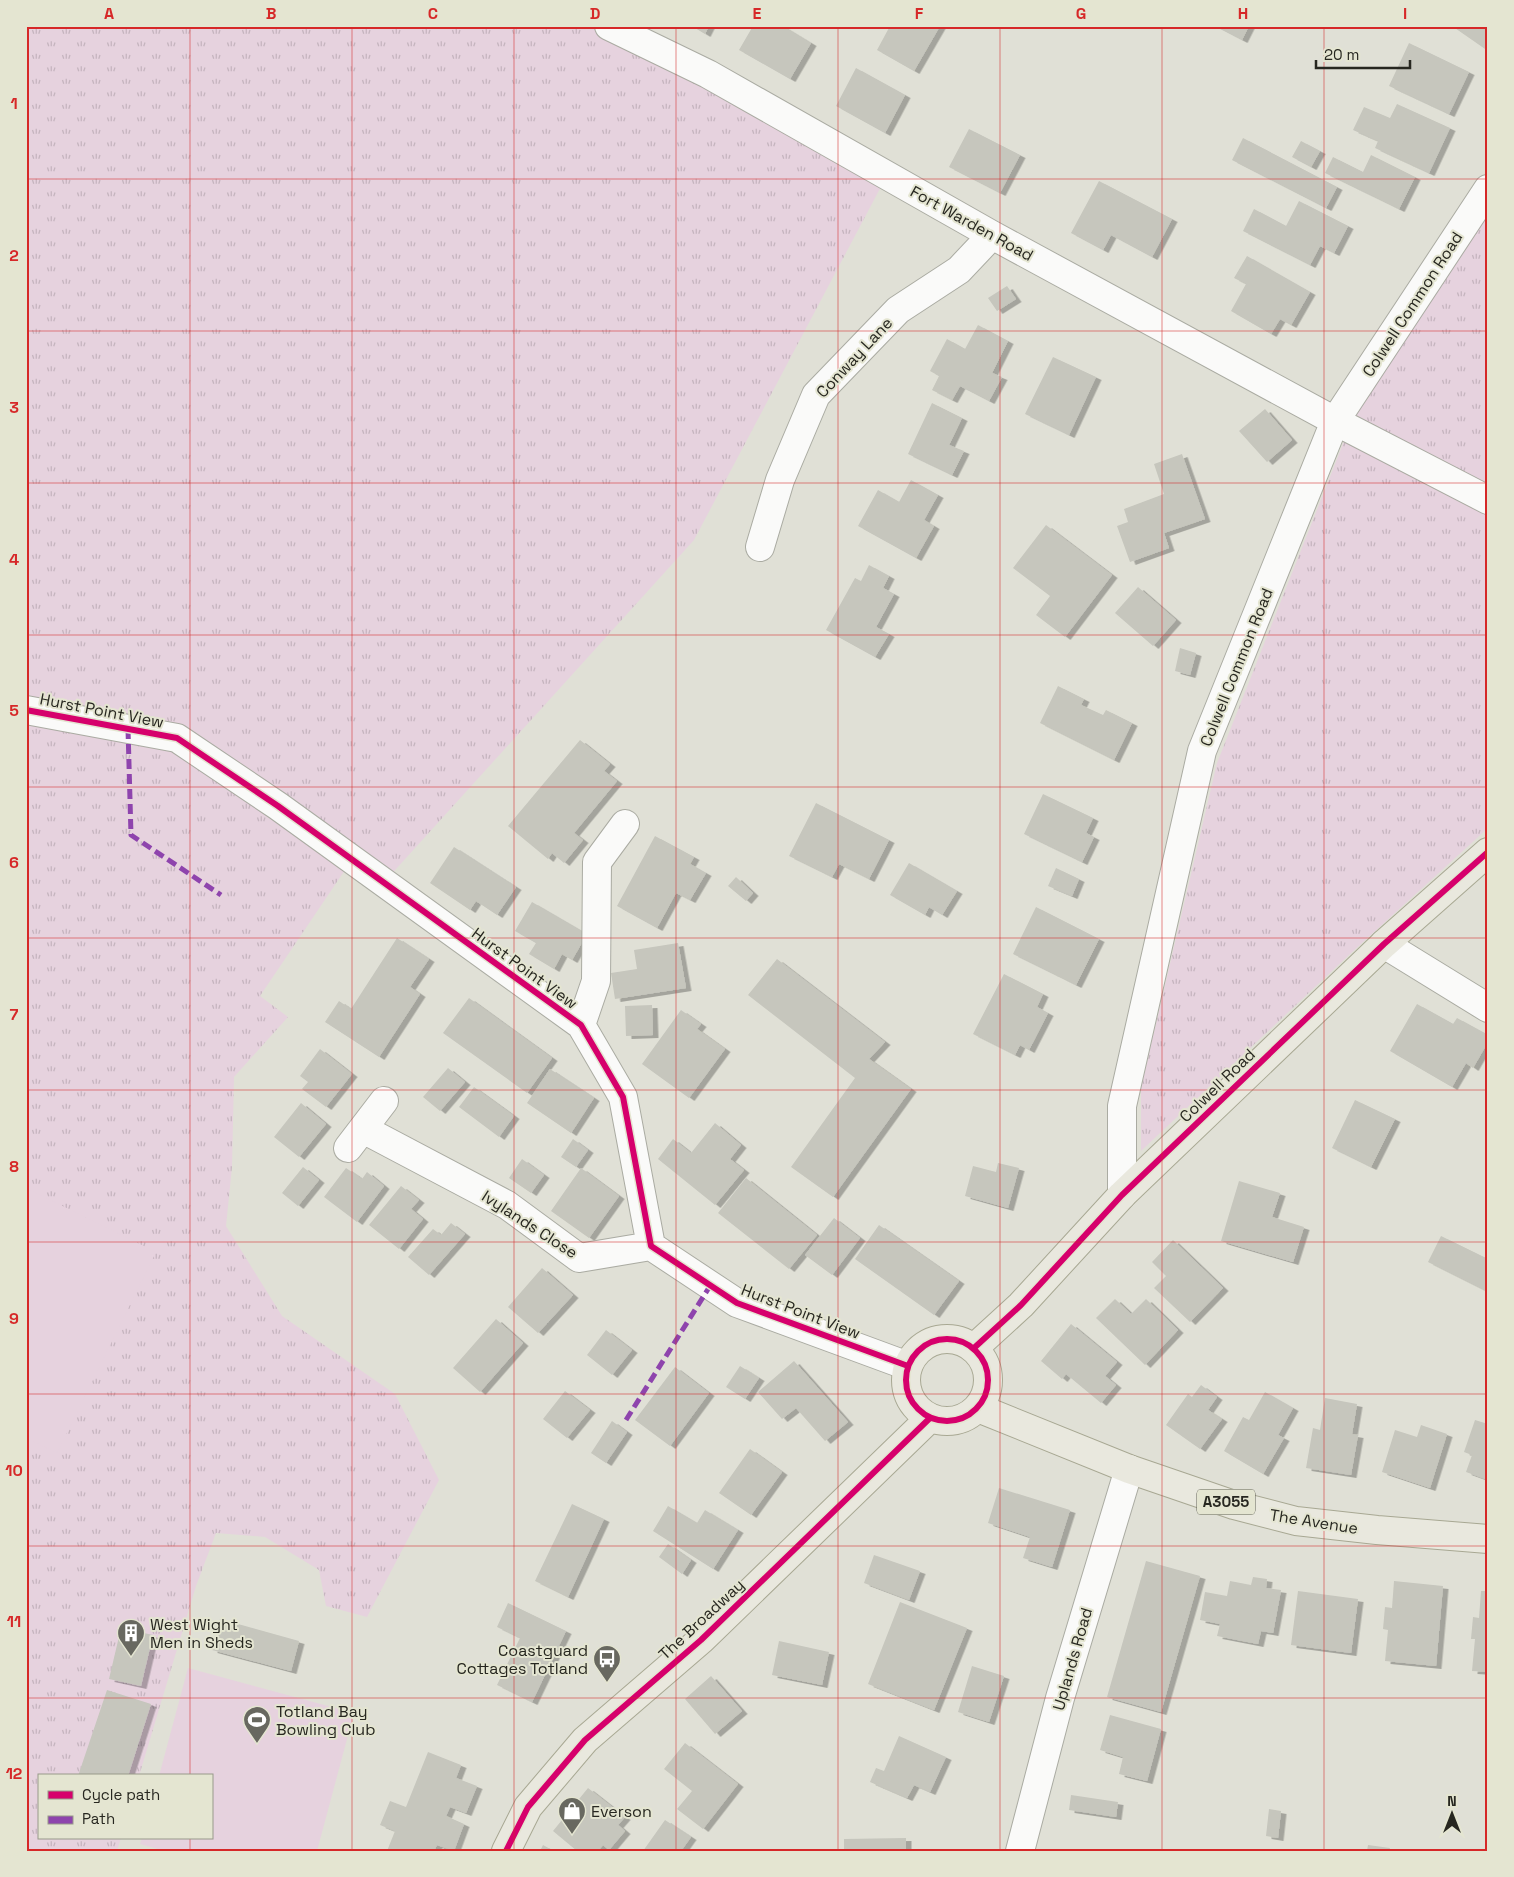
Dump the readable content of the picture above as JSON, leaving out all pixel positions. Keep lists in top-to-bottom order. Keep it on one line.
{"streets":{"main road":["Colwell Road","A3055","The Avenue","The Broadway"],"street":["Fort Warden Road","Colwell Common Road","Conway Lane","Hurst Point View","Ivylands Close","Uplands Road"]},"crossings":[["Fort Warden Road","Colwell Common Road"],["Fort Warden Road","Conway Lane"],["Colwell Common Road","Colwell Road"],["Hurst Point View","Colwell Road"],["Hurst Point View","Ivylands Close"],["Hurst Point View","The Avenue"],["Hurst Point View","The Broadway"],["Colwell Road","The Avenue"],["Colwell Road","The Broadway"],["The Avenue","The Broadway"],["The Avenue","Uplands Road"]],"places":{"building":["West Wight Men in Sheds"],"bus stop":["Coastguard Cottages Totland"],"sports":["Totland Bay Bowling Club"],"shop":["Everson"]},"legend":["Cycle path","Path"],"scale_bar":"20 m","north":"top","grid":{"columns":["A","B","C","D","E","F","G","H","I"],"rows":["1","2","3","4","5","6","7","8","9","10","11","12"]}}
